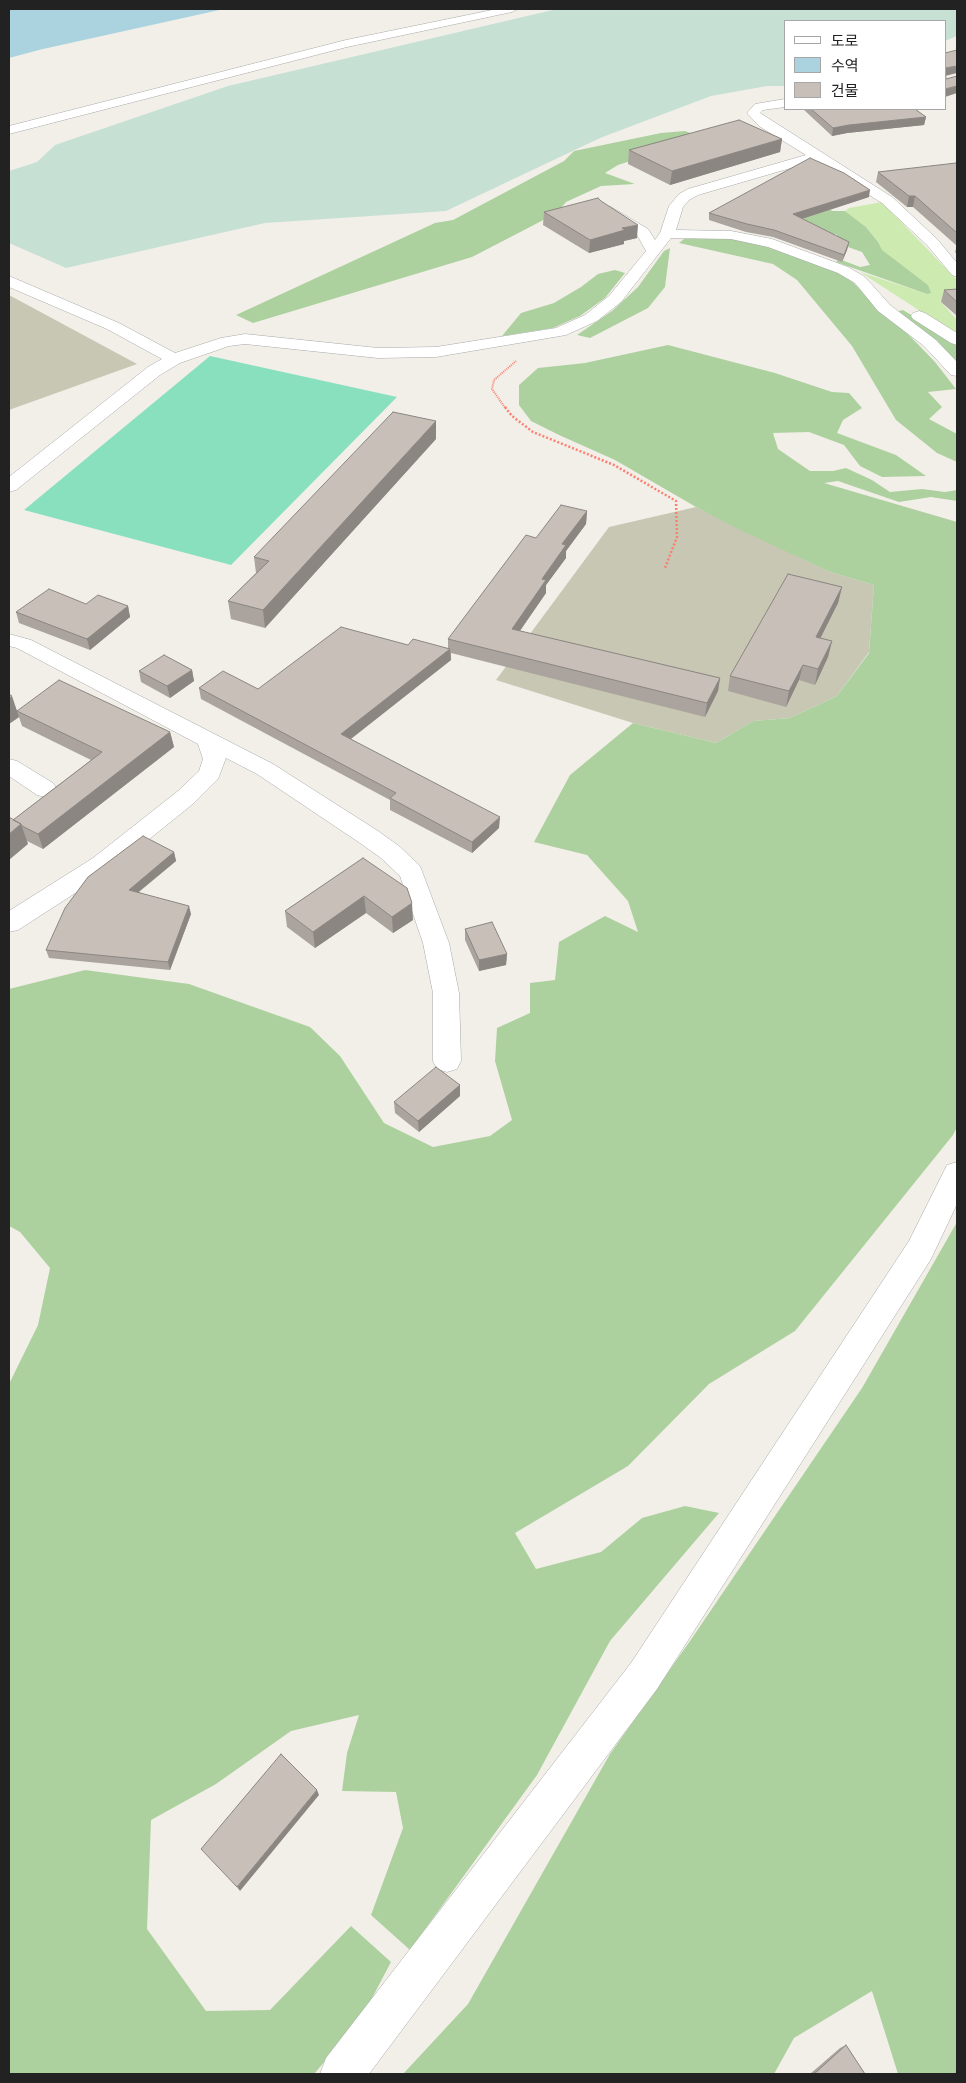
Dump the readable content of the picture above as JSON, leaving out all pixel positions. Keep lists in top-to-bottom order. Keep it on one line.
{"legend":["도로","수역","건물"]}
